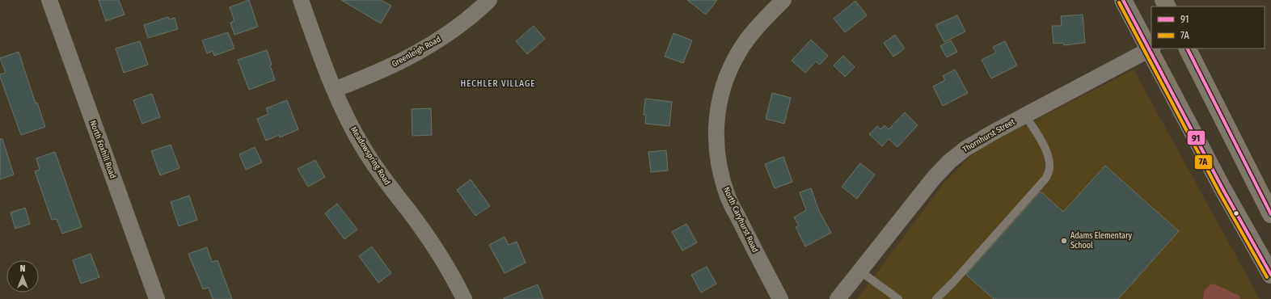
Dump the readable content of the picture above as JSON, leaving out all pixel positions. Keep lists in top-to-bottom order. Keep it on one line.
{"streets":{"street":["Greenleigh Road","Thornhurst Street","North Foxhill Road","Meadowspring Road","North Caryhurst Road"]},"crossings":[["Greenleigh Road","Meadowspring Road"]],"districts":["HECHLER VILLAGE"],"places":["Adams Elementary School"],"lines":["transit line 91","transit line 7A"],"legend":["91","7A"],"north":"top"}
